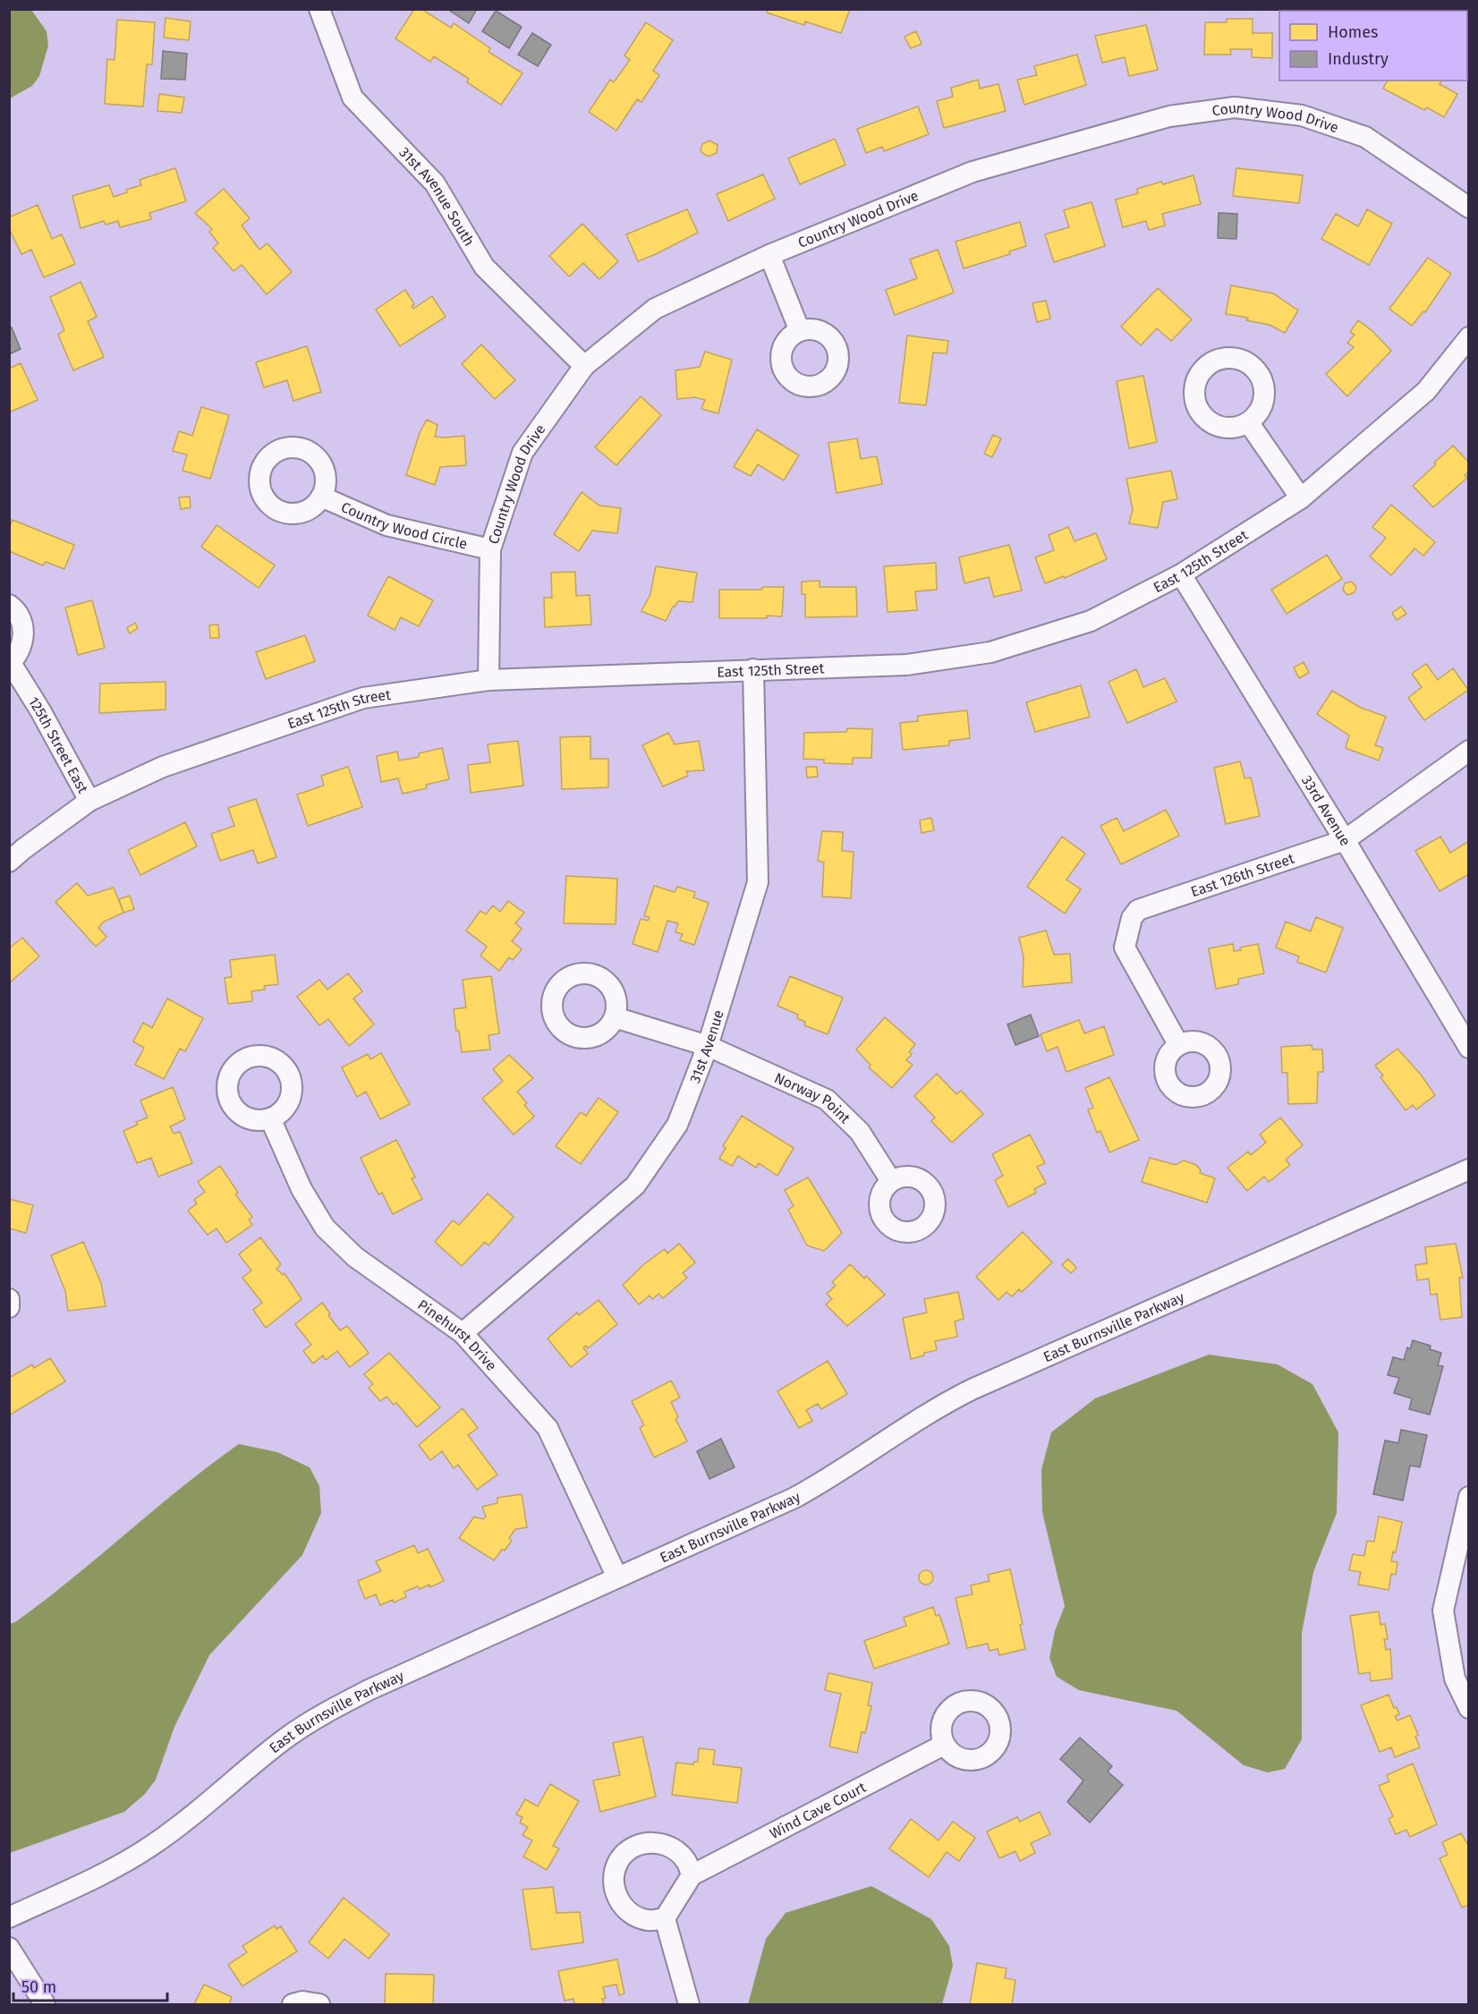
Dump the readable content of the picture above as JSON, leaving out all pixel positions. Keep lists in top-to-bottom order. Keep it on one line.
{"streets":{"street":["Country Wood Drive","31st Avenue South","Country Wood Circle","East 125th Street","125th Street East","33rd Avenue","East 126th Street","31st Avenue","Norway Point","East Burnsville Parkway","Pinehurst Drive","Wind Cave Court"]},"crossings":[["Country Wood Drive","31st Avenue South"],["Country Wood Drive","Country Wood Circle"],["Country Wood Drive","East 125th Street"],["East 125th Street","125th Street East"],["East 125th Street","33rd Avenue"],["East 125th Street","31st Avenue"],["33rd Avenue","East 126th Street"],["31st Avenue","Norway Point"],["31st Avenue","Pinehurst Drive"],["East Burnsville Parkway","Pinehurst Drive"]],"legend":["Homes","Industry"],"scale_bar":"50 m"}
